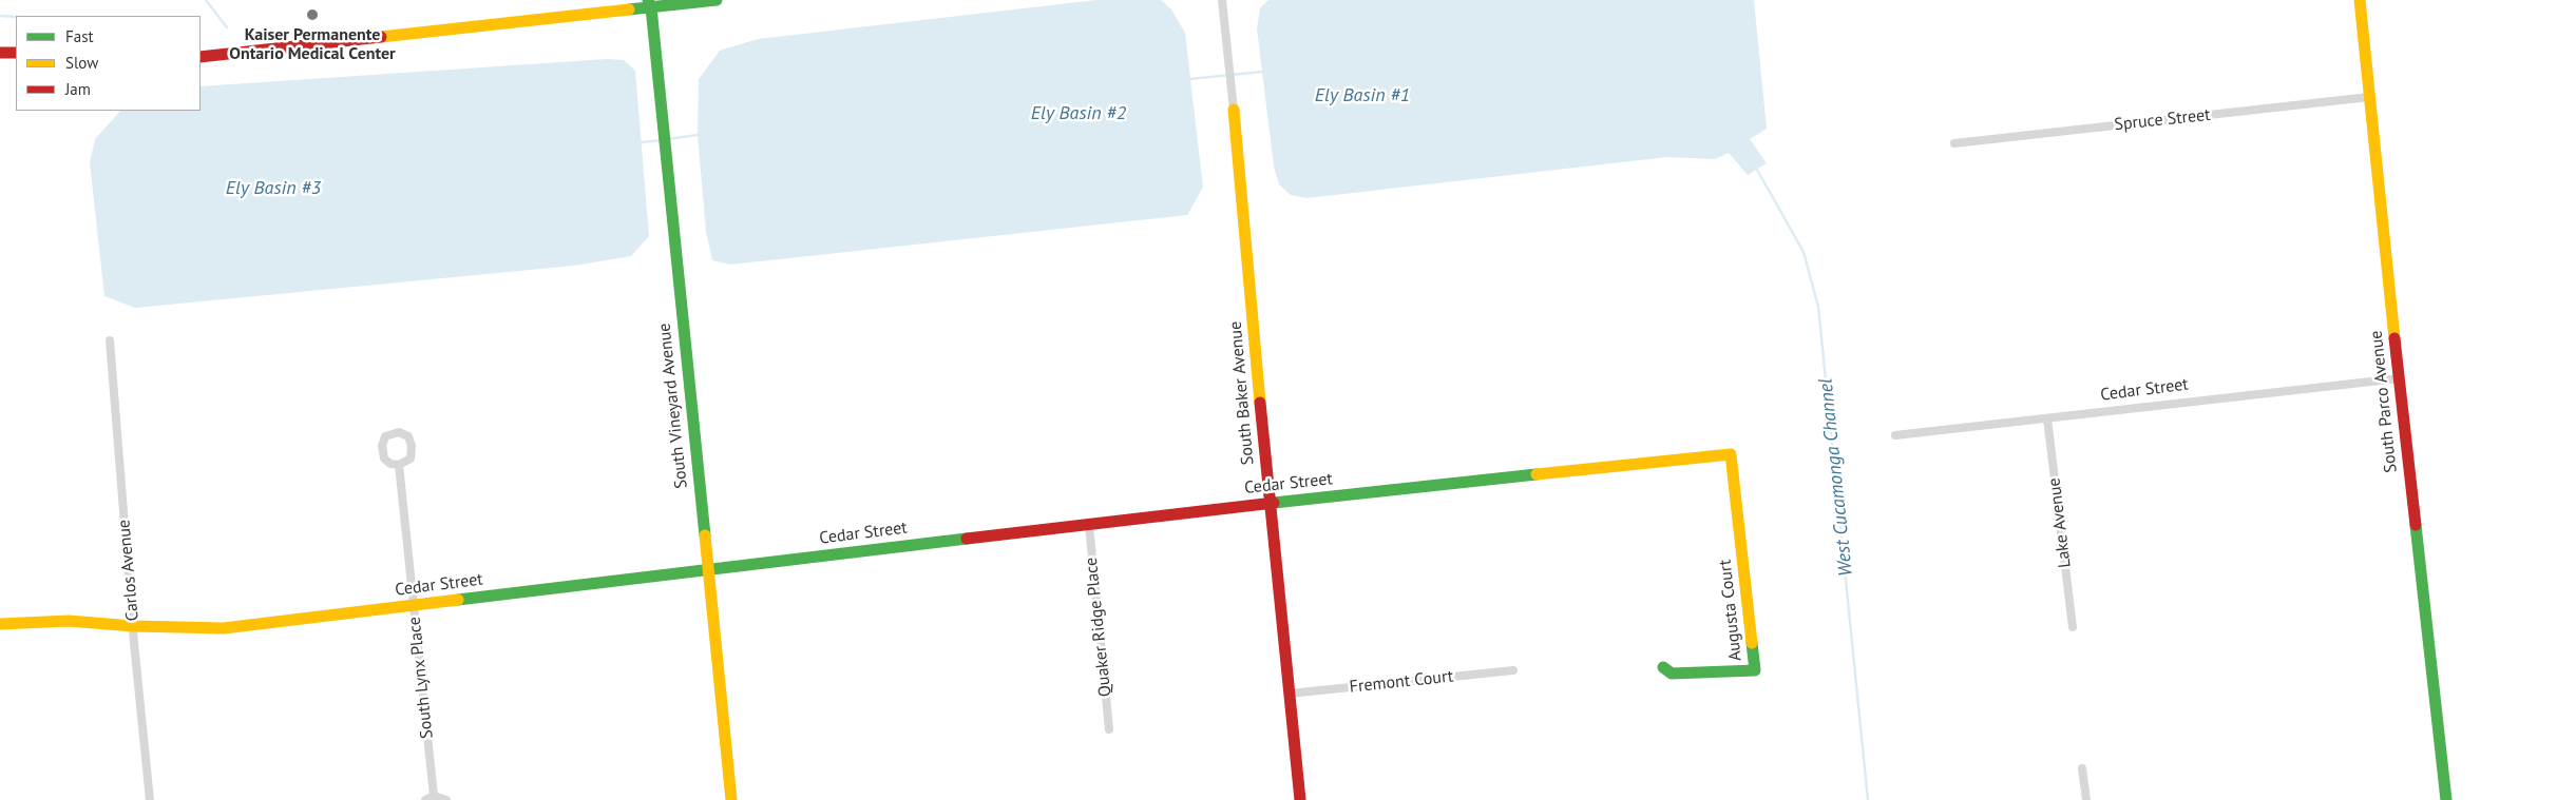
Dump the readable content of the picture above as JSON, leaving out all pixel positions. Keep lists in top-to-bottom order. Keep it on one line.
{"streets":{"street":["Spruce Street","Cedar Street","South Baker Avenue","South Parco Avenue","South Vineyard Avenue","Lake Avenue","Carlos Avenue","Augusta Court","Quaker Ridge Place","South Lynx Place","Fremont Court"]},"crossings":[["Spruce Street","South Parco Avenue"],["Cedar Street","South Baker Avenue"],["Cedar Street","South Parco Avenue"],["Cedar Street","South Vineyard Avenue"],["Cedar Street","Lake Avenue"],["Cedar Street","Carlos Avenue"],["Cedar Street","Augusta Court"],["Cedar Street","Quaker Ridge Place"],["Cedar Street","South Lynx Place"],["South Baker Avenue","Fremont Court"]],"water":["Ely Basin #1","Ely Basin #2","Ely Basin #3","West Cucamonga Channel"],"places":["Kaiser Permanente Ontario Medical Center"],"legend":["Fast","Slow","Jam"]}
